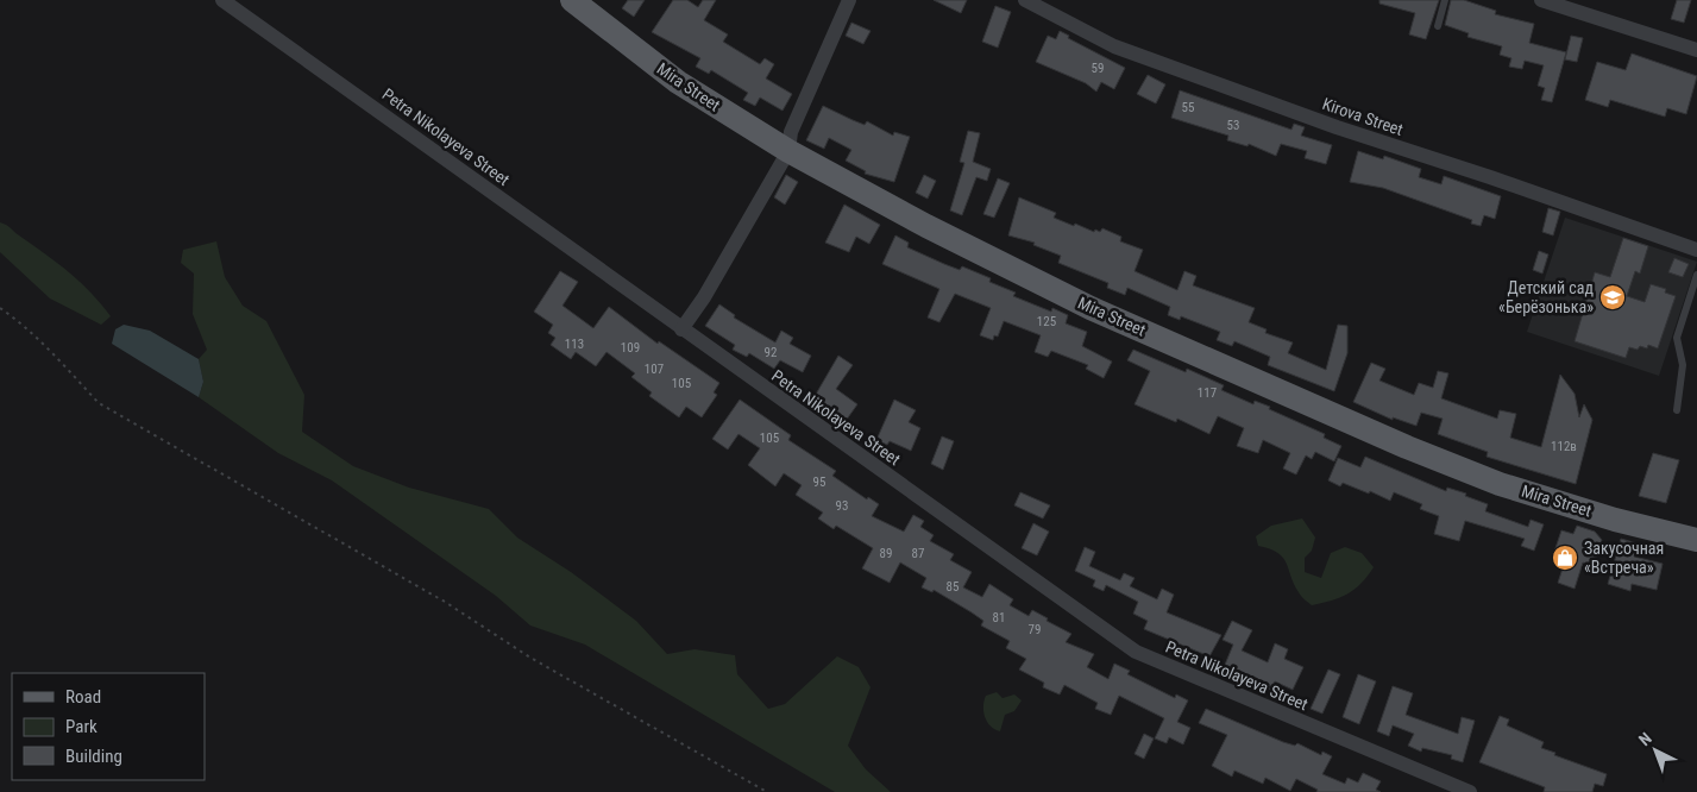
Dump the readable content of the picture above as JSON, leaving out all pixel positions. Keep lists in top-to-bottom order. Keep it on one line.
{"streets":{"main road":["Mira Street"],"street":["Kirova Street","Petra Nikolayeva Street"]},"places":{"school or university":["Детский сад «Берёзонька»"],"shop":["Закусочная «Встреча»"]},"house_numbers":["59","55","53","125","113","109","92","107","105","117","105","112в","95","93","89","87","85","81","79"],"legend":["Road","Park","Building"],"north":"top left"}
